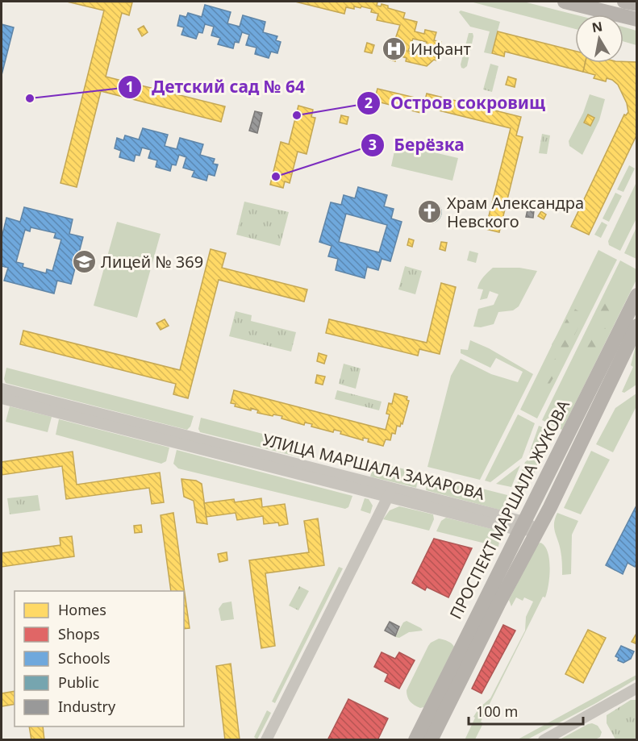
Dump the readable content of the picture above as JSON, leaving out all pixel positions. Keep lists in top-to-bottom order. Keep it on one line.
{"streets":{"main road":["ПРОСПЕКТ МАРШАЛА ЖУКОВА"],"street":["УЛИЦА МАРШАЛА ЗАХАРОВА"]},"crossings":[["УЛИЦА МАРШАЛА ЗАХАРОВА","ПРОСПЕКТ МАРШАЛА ЖУКОВА"]],"places":{"hospital":["Инфант"],"other":["Детский сад № 64","Остров сокровищ","Берёзка"],"church":["Храм Александра Невского"],"school or university":["Лицей № 369"]},"legend":["Homes","Shops","Schools","Public","Industry"],"scale_bar":"100 m","north":"top"}
